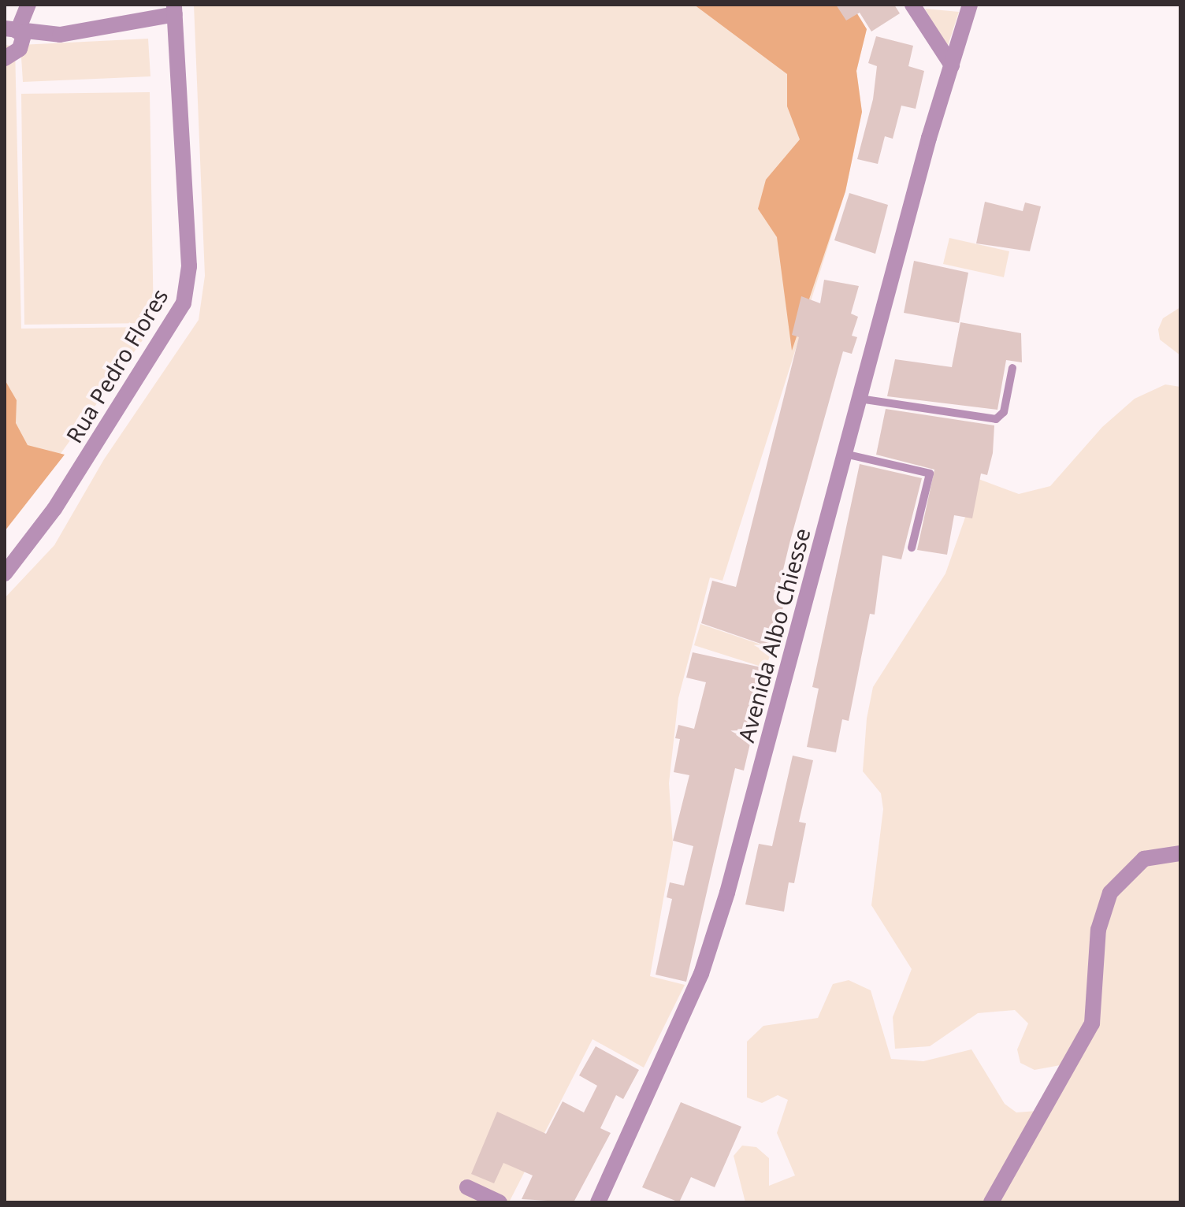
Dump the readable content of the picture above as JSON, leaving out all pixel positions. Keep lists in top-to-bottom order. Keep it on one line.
{"streets":{"street":["Rua Pedro Flores","Avenida Albo Chiesse"]}}
